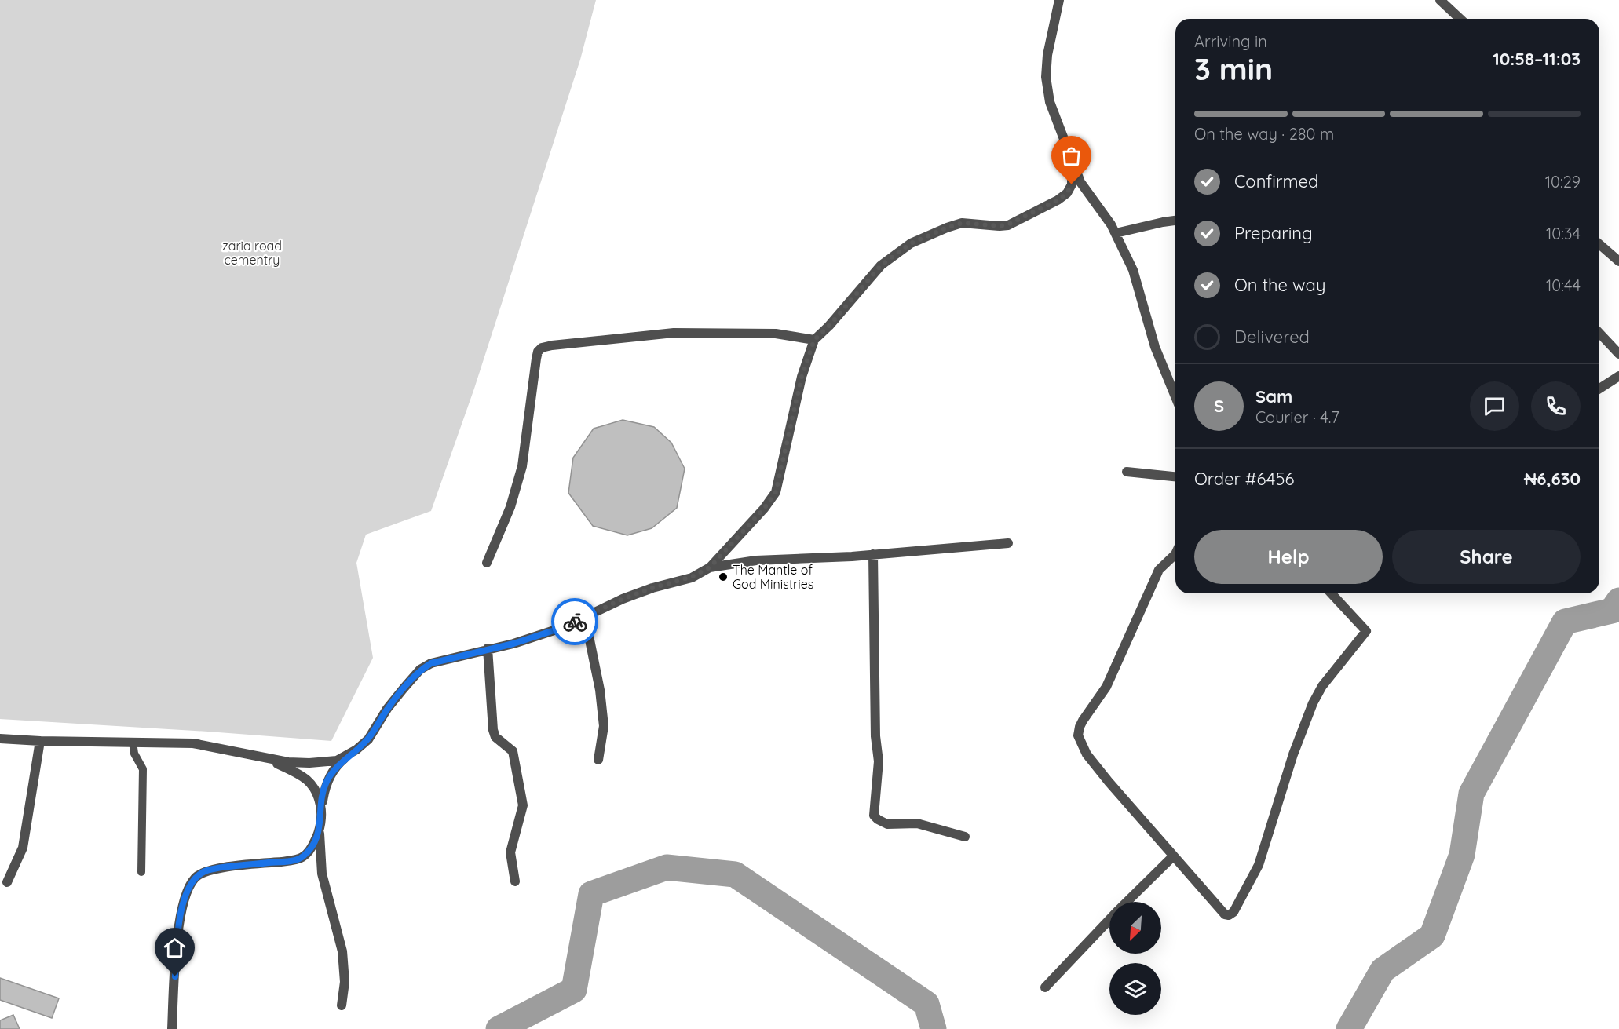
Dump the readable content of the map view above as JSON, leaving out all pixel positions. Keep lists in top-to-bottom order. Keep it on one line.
{"parks":["zaria road cementry"],"places":["The Mantle of God Ministries"],"north":"bottom left","page":{"heading":["3 min","Arriving in","10:58–11:03"],"panel":["Sam","Courier · 4.7","Order #6456","₦6,630"],"bar":"On the way · 280 m","list":[["Confirmed","10:29"],["Preparing","10:34"],["On the way","10:44"],"Delivered"],"round":"S","buttons":["Help","Share"]}}
